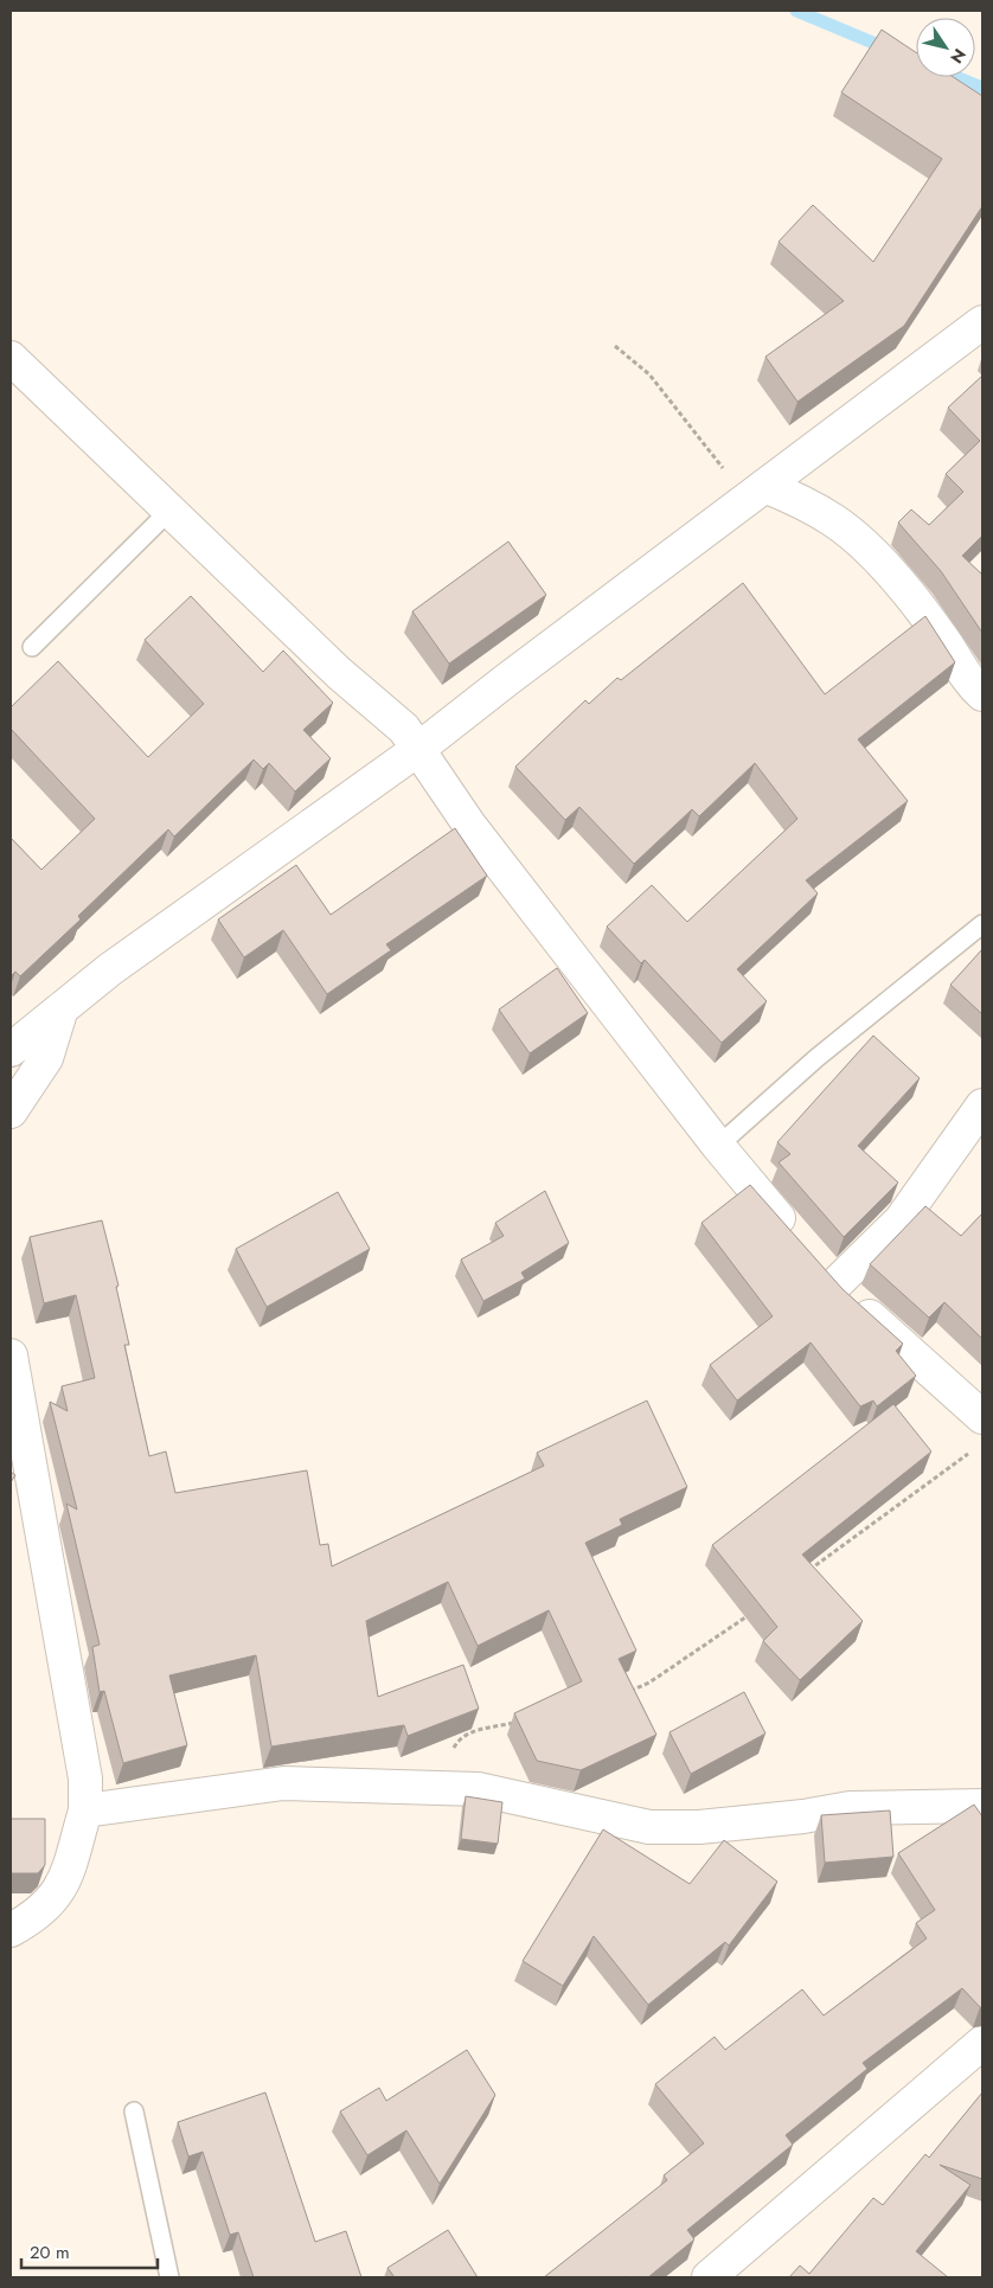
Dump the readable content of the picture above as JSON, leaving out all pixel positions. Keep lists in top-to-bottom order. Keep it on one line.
{"scale_bar":"20 m","north":"bottom right"}
